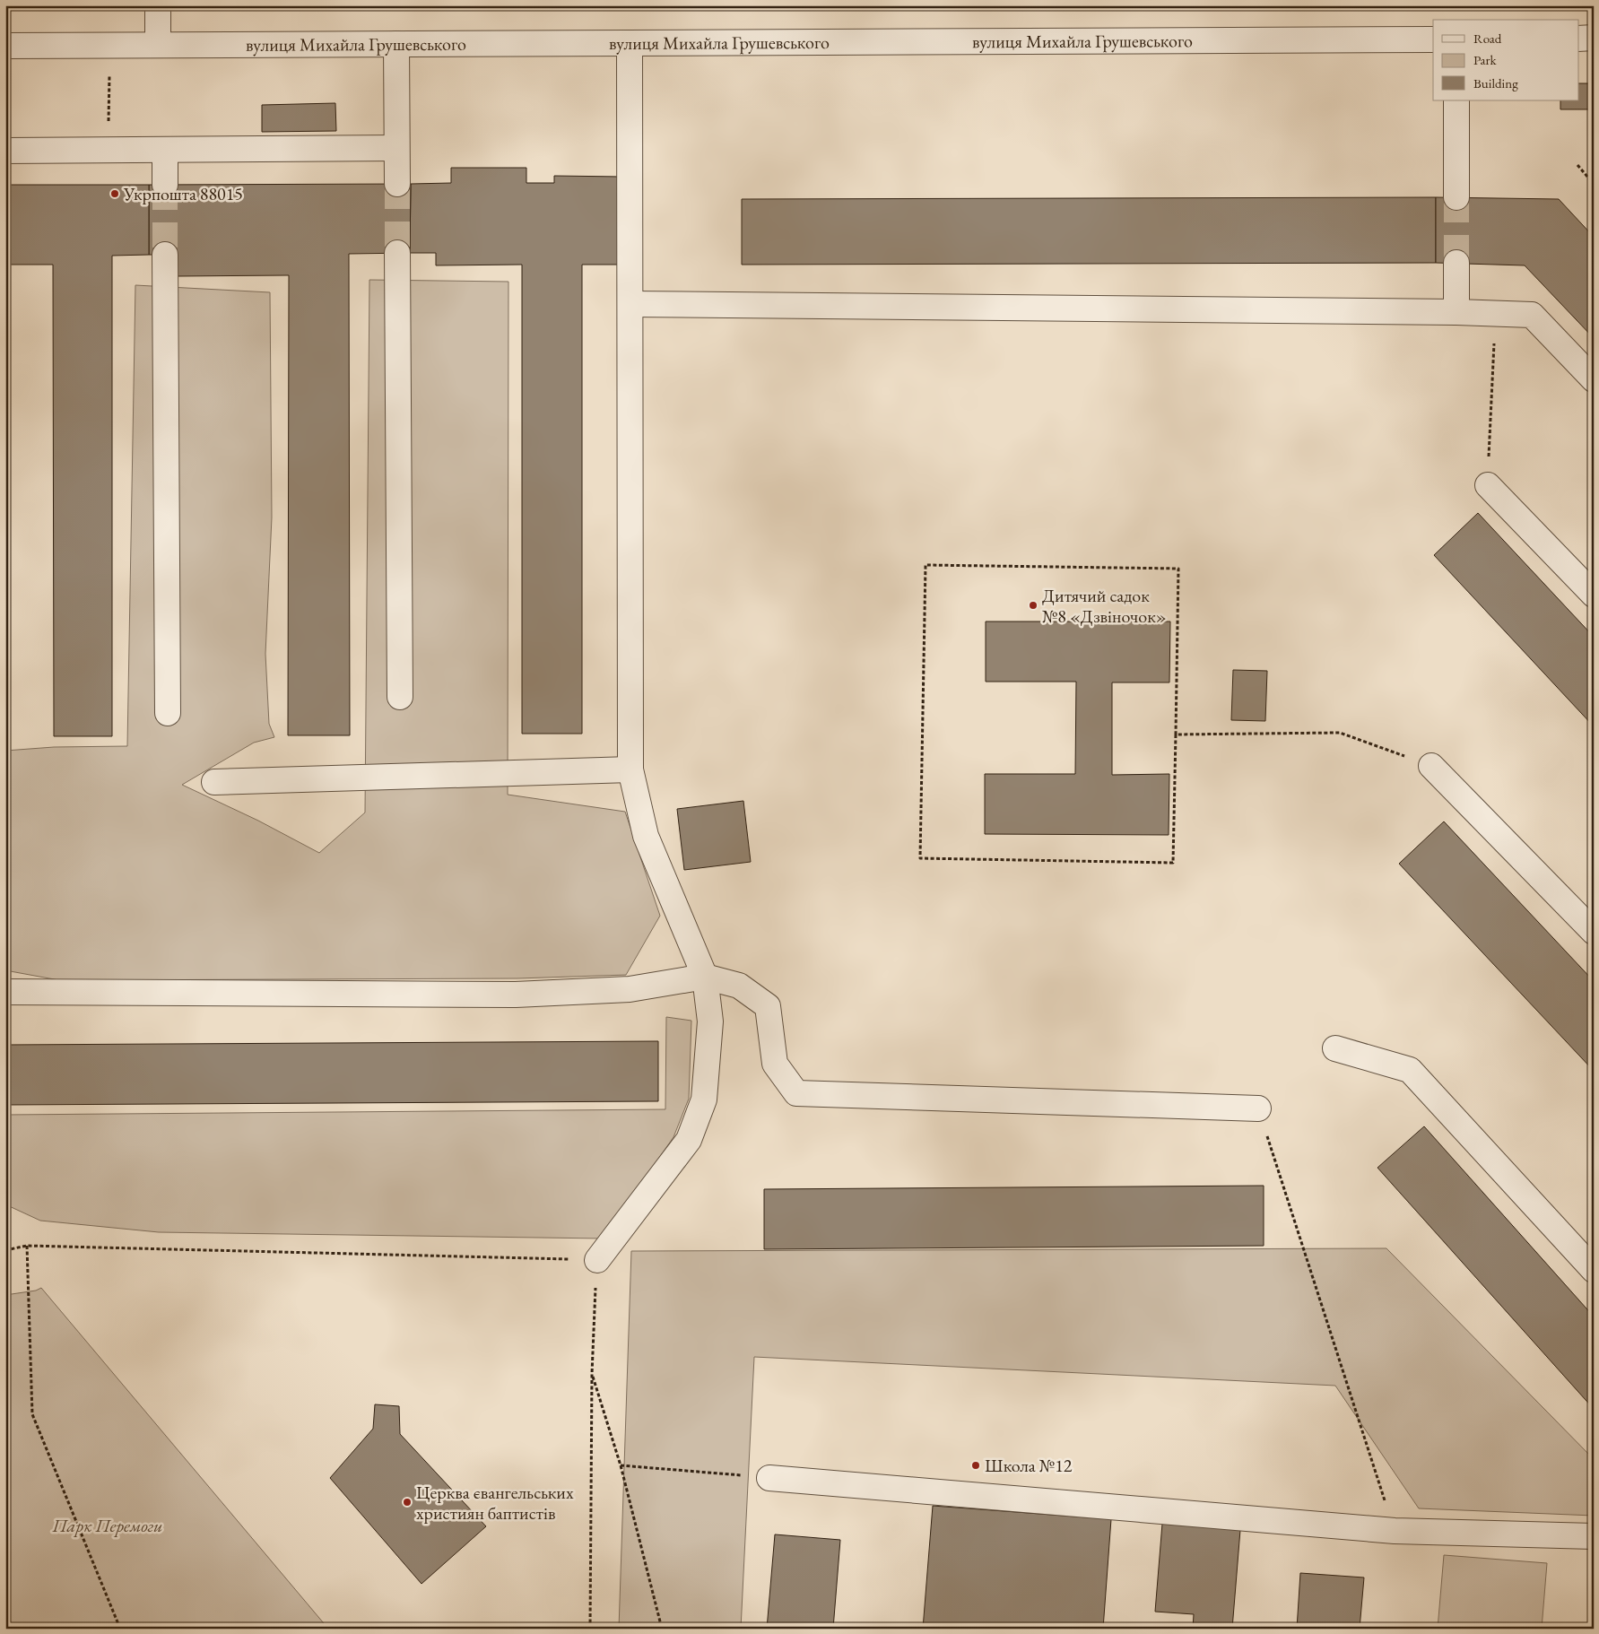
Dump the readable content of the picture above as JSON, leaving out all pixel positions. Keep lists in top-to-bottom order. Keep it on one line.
{"streets":{"street":["вулиця Михайла Грушевського"]},"parks":["Парк Перемоги"],"places":["Укрпошта 88015","Дитячий садок №8 «Дзвіночок»","Школа №12","Церква євангельських християн баптистів"],"legend":["Road","Park","Building"]}
